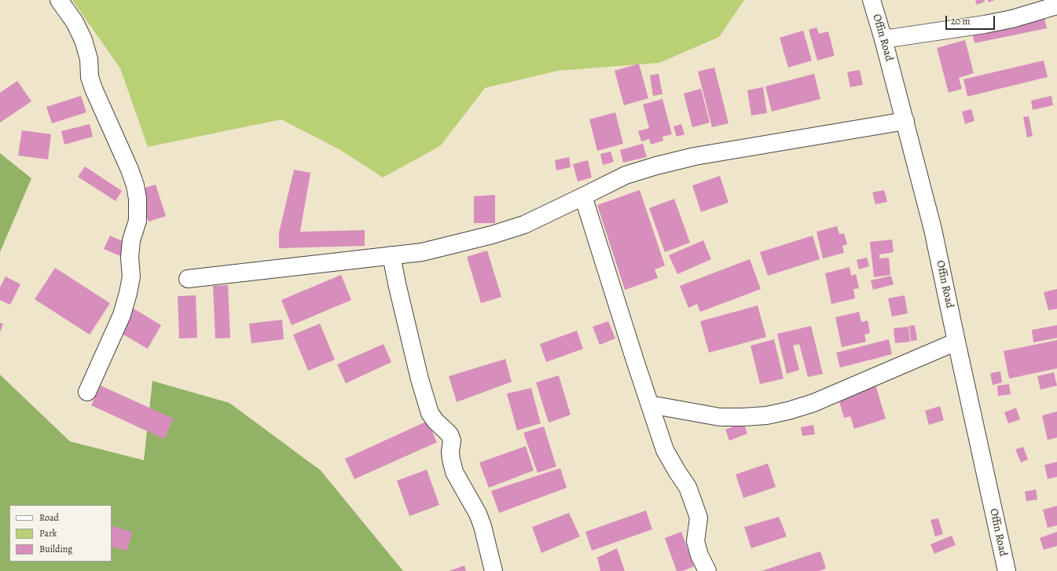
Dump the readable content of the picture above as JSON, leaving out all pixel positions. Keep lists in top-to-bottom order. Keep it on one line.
{"streets":{"street":["Offin Road"]},"legend":["Road","Park","Building"],"scale_bar":"20 m"}
